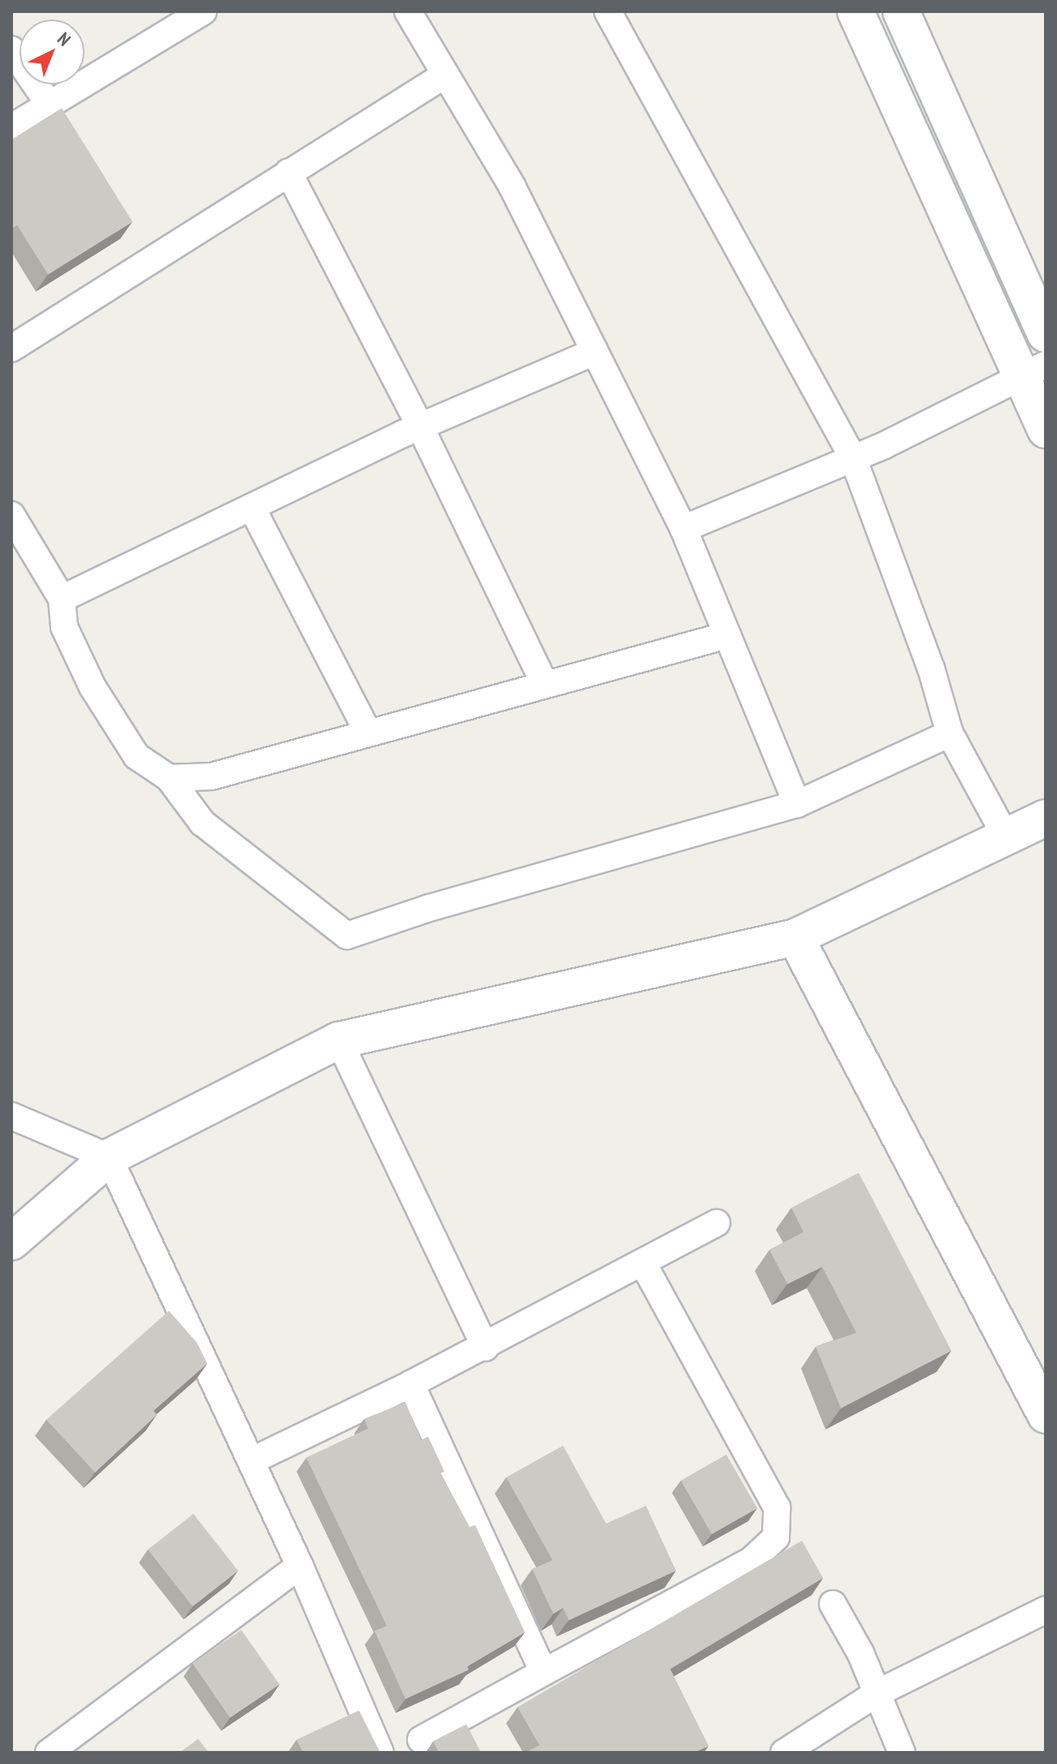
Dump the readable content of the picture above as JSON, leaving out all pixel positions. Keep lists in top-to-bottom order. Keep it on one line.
{"north":"top right"}
